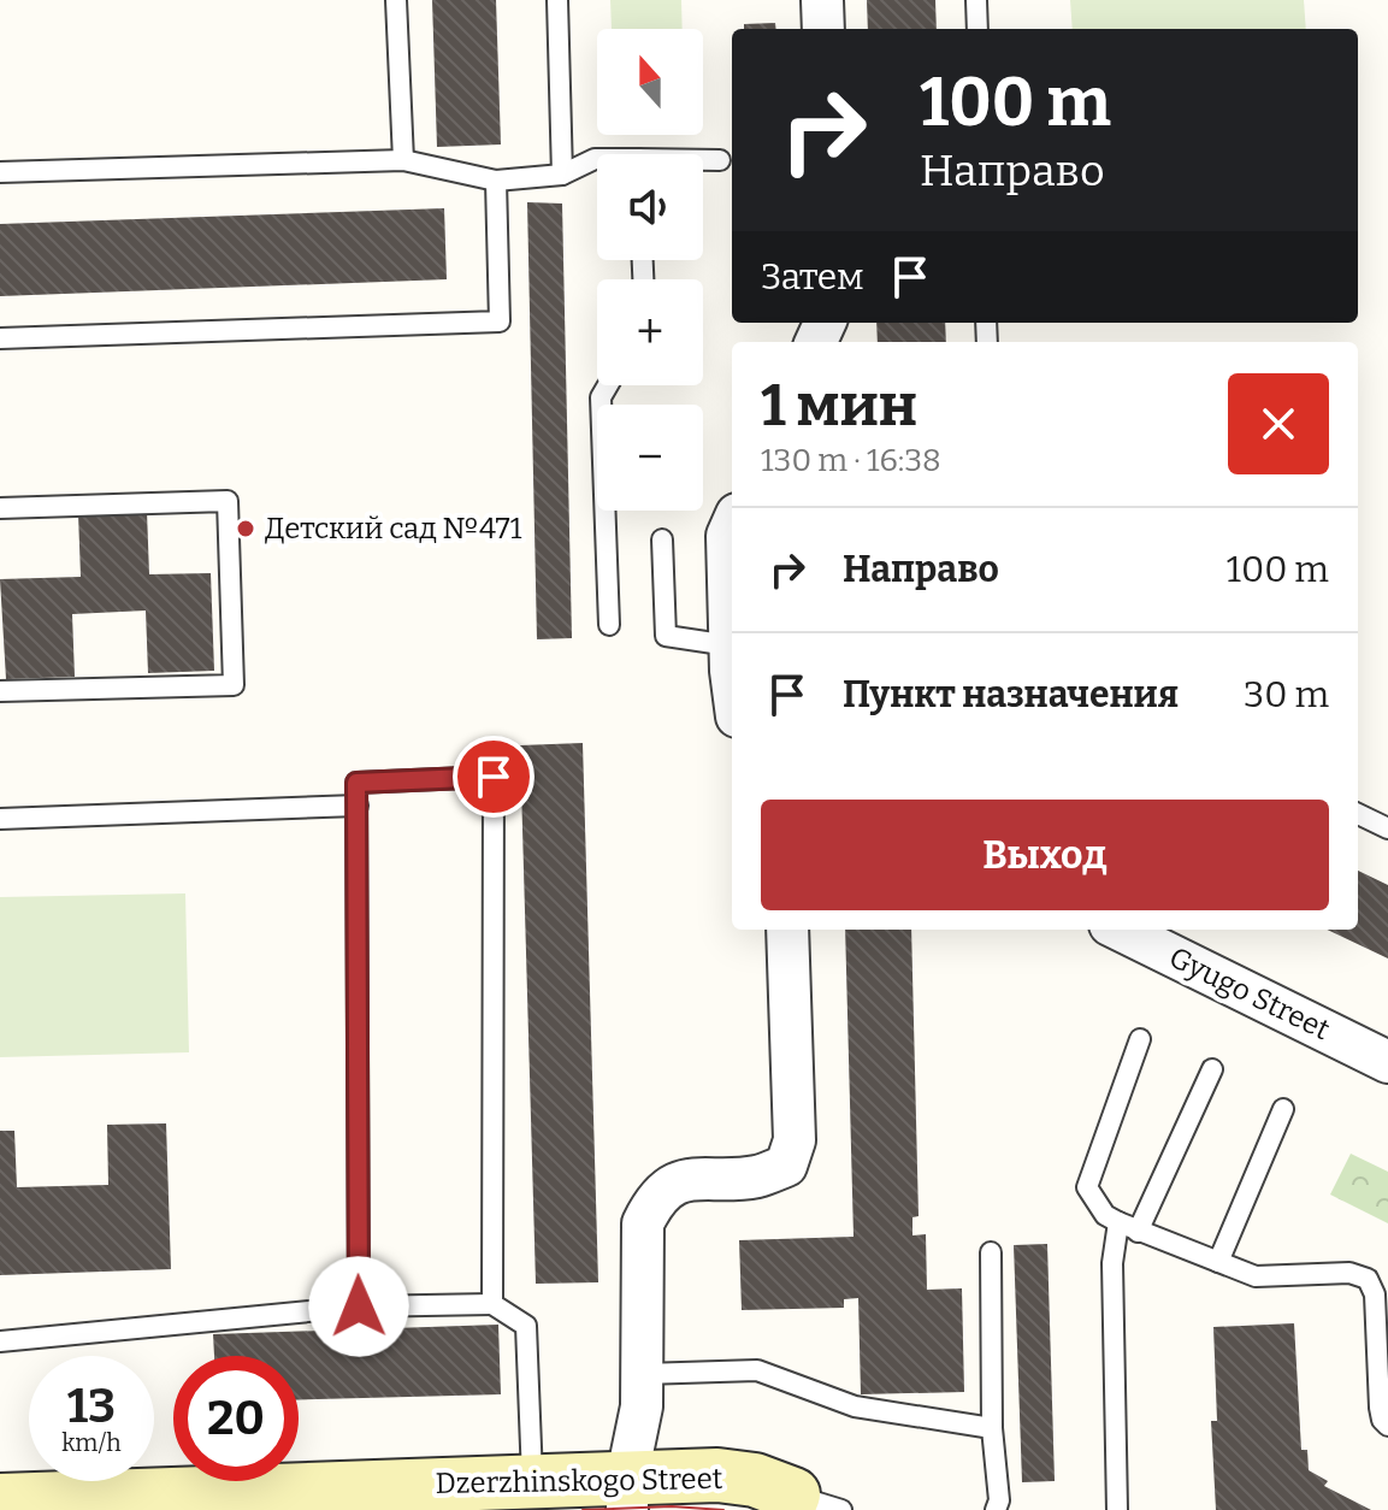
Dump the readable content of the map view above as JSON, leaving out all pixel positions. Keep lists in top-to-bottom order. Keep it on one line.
{"streets":{"main road":["Dzerzhinskogo Street"],"street":["Gyugo Street"]},"places":["Детский сад №471"],"north":"top","page":{"map_buttons":["+","−"],"turn":["100 m","Направо"],"then":"Затем","heading":["1 мин","130 m · 16:38"],"list":[{"name":"Направо","value":"100 m"},{"name":"Пункт назначения","value":"30 m"}],"buttons":"Выход","speed":"13 km/h","limit":"20"}}
